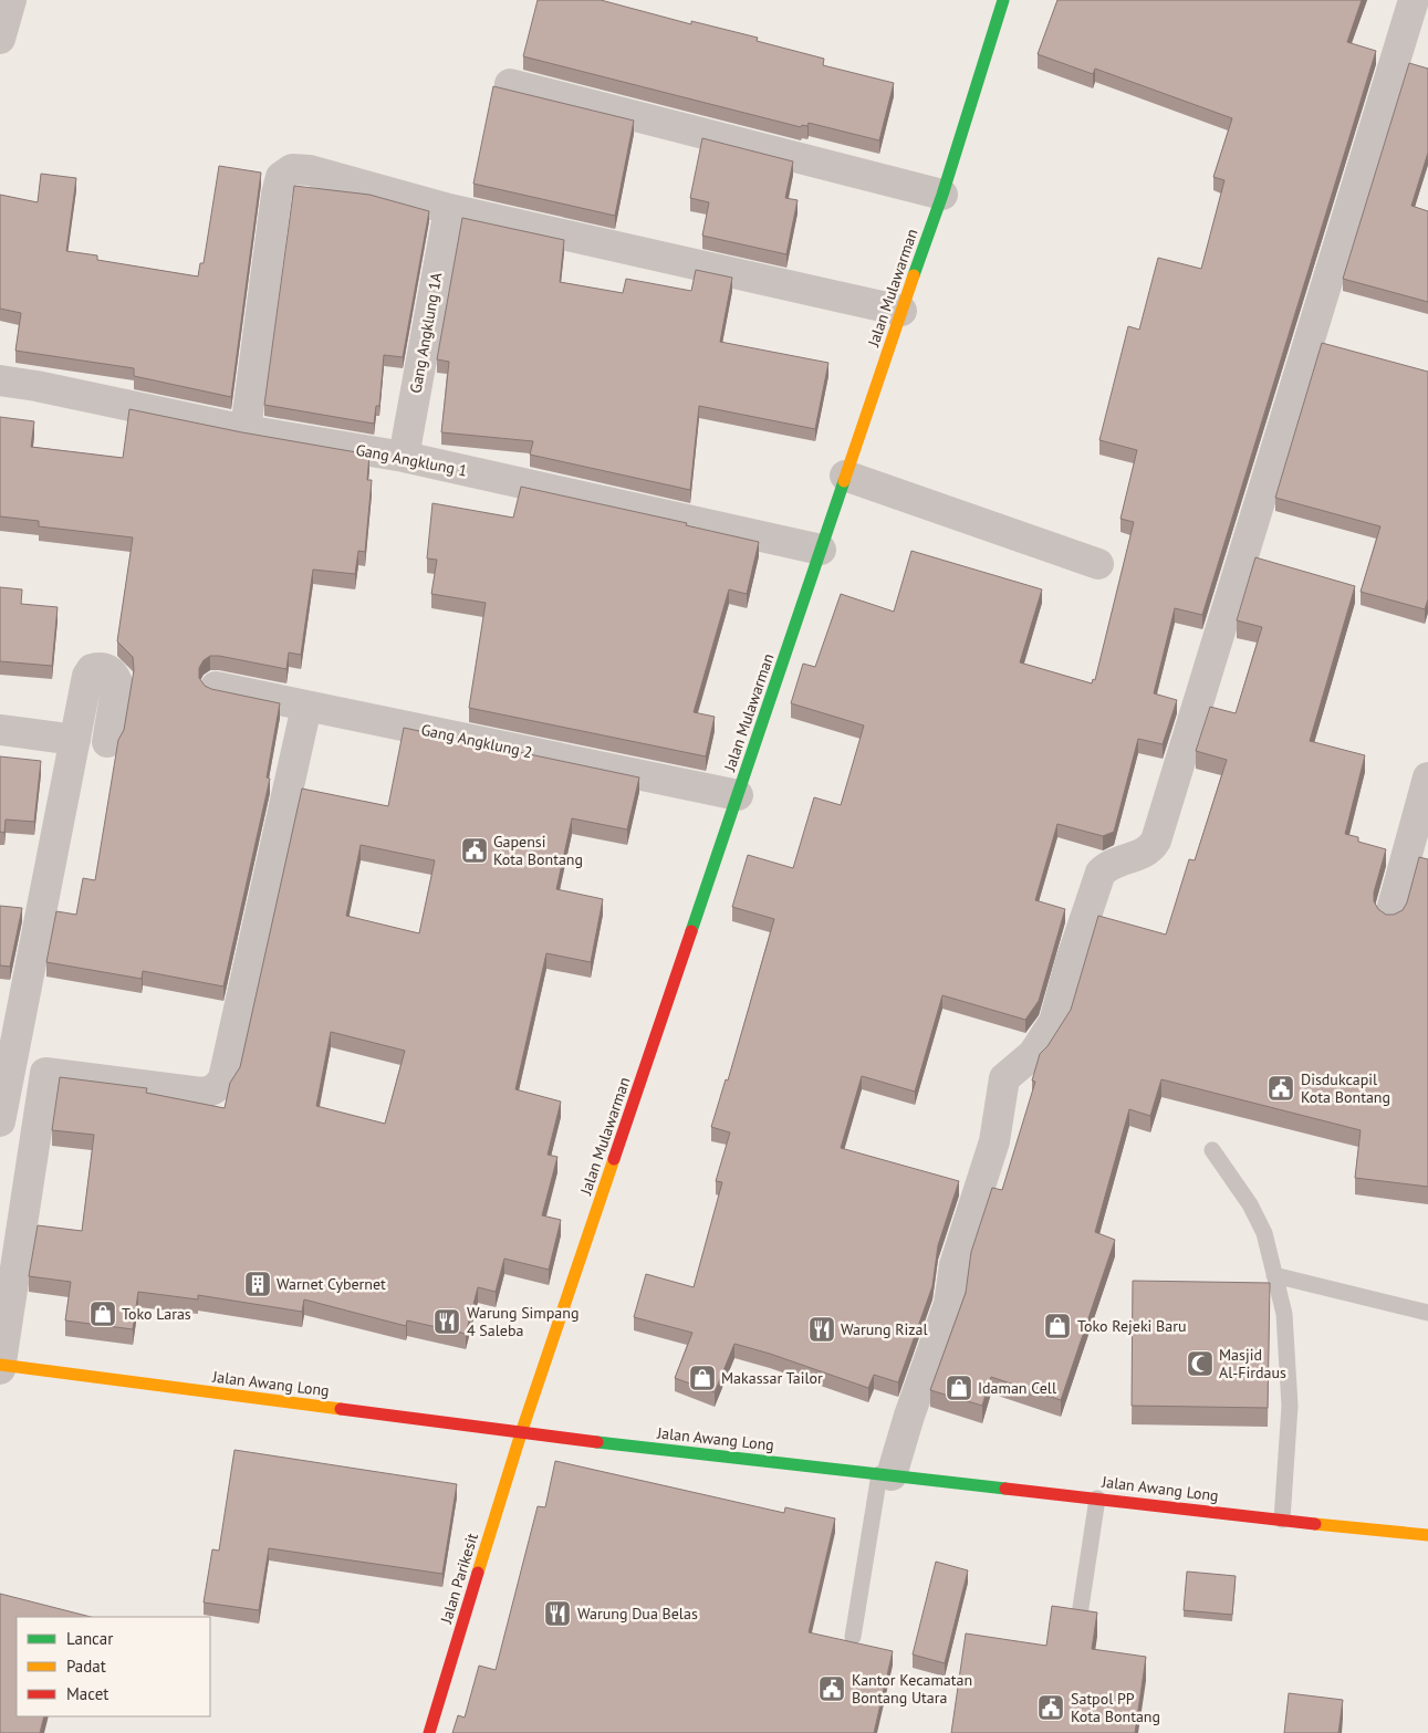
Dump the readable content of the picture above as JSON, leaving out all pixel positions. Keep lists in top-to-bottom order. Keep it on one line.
{"streets":{"street":["Jalan Mulawarman","Gang Angklung 1A","Gang Angklung 1","Gang Angklung 2","Jalan Awang Long","Jalan Parikesit"]},"crossings":[["Jalan Mulawarman","Gang Angklung 1"],["Jalan Mulawarman","Gang Angklung 2"],["Jalan Mulawarman","Jalan Awang Long"],["Jalan Mulawarman","Jalan Parikesit"],["Gang Angklung 1A","Gang Angklung 1"],["Jalan Awang Long","Jalan Parikesit"]],"places":{"public building":["Gapensi Kota Bontang","Disdukcapil Kota Bontang","Kantor Kecamatan Bontang Utara","Satpol PP Kota Bontang"],"building":["Warnet Cybernet"],"shop":["Toko Laras","Toko Rejeki Baru","Makassar Tailor","Idaman Cell"],"restaurant":["Warung Simpang 4 Saleba","Warung Rizal","Warung Dua Belas"],"mosque":["Masjid Al-Firdaus"]},"legend":["Lancar","Padat","Macet"]}
